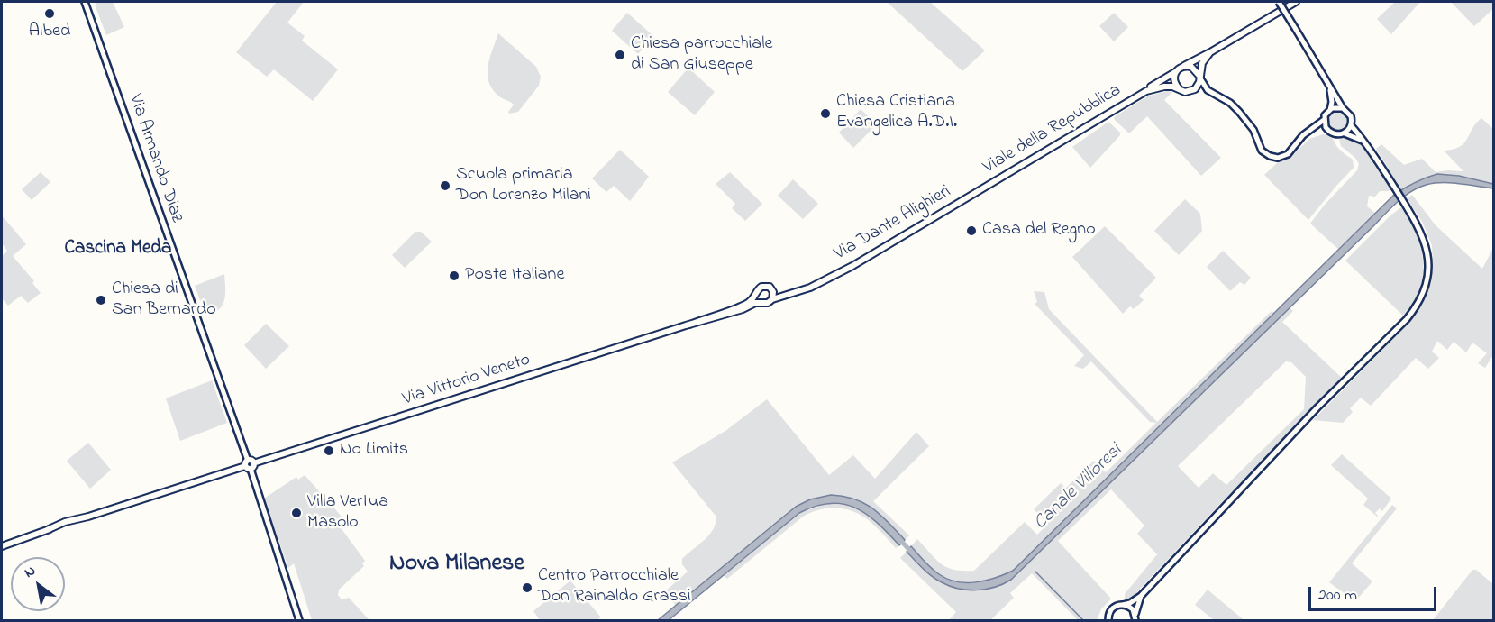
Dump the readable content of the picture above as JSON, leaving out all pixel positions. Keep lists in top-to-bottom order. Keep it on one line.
{"streets":{"main road":["Viale della Repubblica","Via Armando Diaz","Via Dante Alighieri","Via Vittorio Veneto"]},"crossings":[["Viale della Repubblica","Via Dante Alighieri"],["Via Armando Diaz","Via Vittorio Veneto"],["Via Dante Alighieri","Via Vittorio Veneto"]],"districts":["Cascina Meda","Nova Milanese"],"water":["Canale Villoresi"],"places":["Albed","Chiesa parrocchiale di San Giuseppe","Chiesa Cristiana Evangelica A.D.I.","Scuola primaria Don Lorenzo Milani","Casa del Regno","Poste Italiane","Chiesa di San Bernardo","No Limits","Villa Vertua Masolo","Centro Parrocchiale Don Rainaldo Grassi"],"scale_bar":"200 m","north":"top left"}
